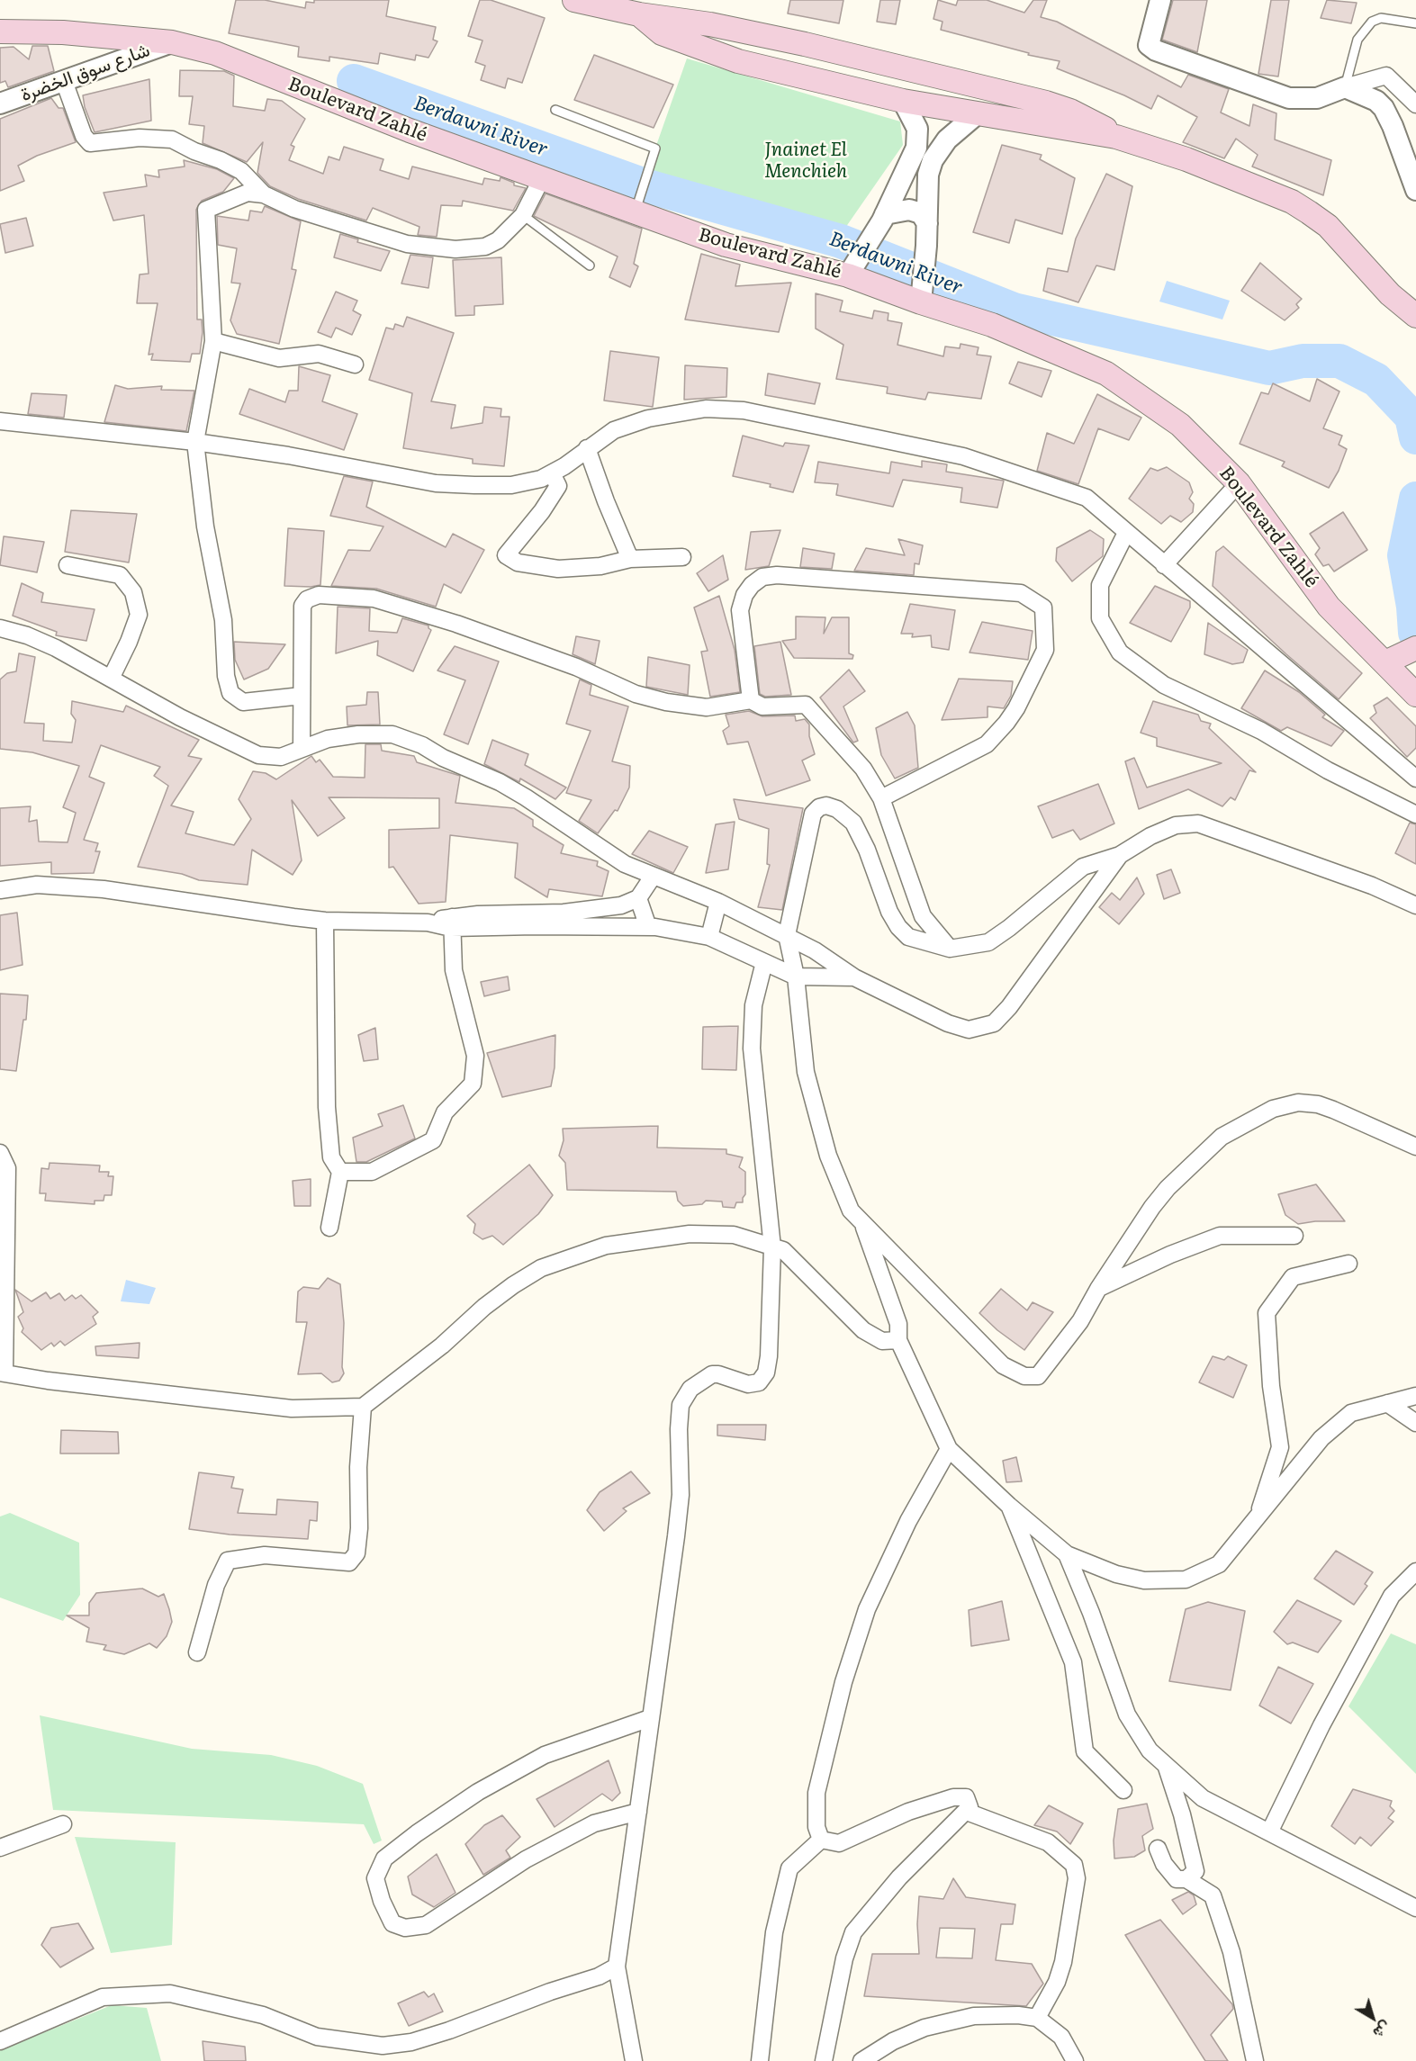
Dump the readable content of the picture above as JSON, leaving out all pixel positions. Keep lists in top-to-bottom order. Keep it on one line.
{"streets":{"main road":["Boulevard Zahlé"],"street":["شارع سوق الخضرة"]},"crossings":[["شارع سوق الخضرة","Boulevard Zahlé"]],"water":["Berdawni River"],"parks":["Jnainet El Menchieh"],"north":"bottom right"}
